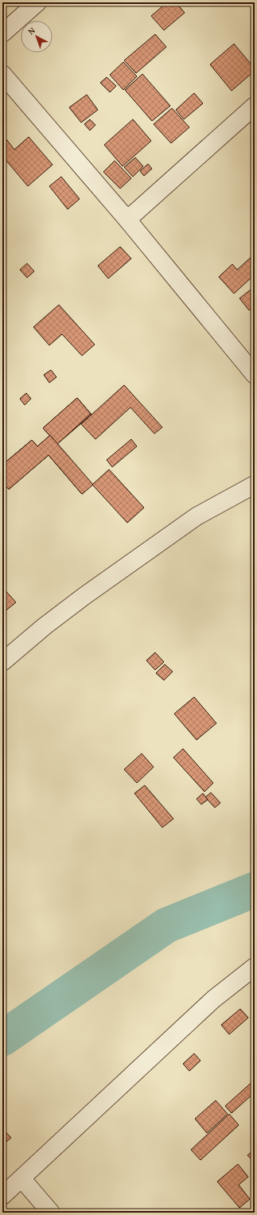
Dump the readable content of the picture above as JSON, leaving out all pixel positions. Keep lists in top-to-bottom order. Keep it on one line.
{"north":"top left"}
